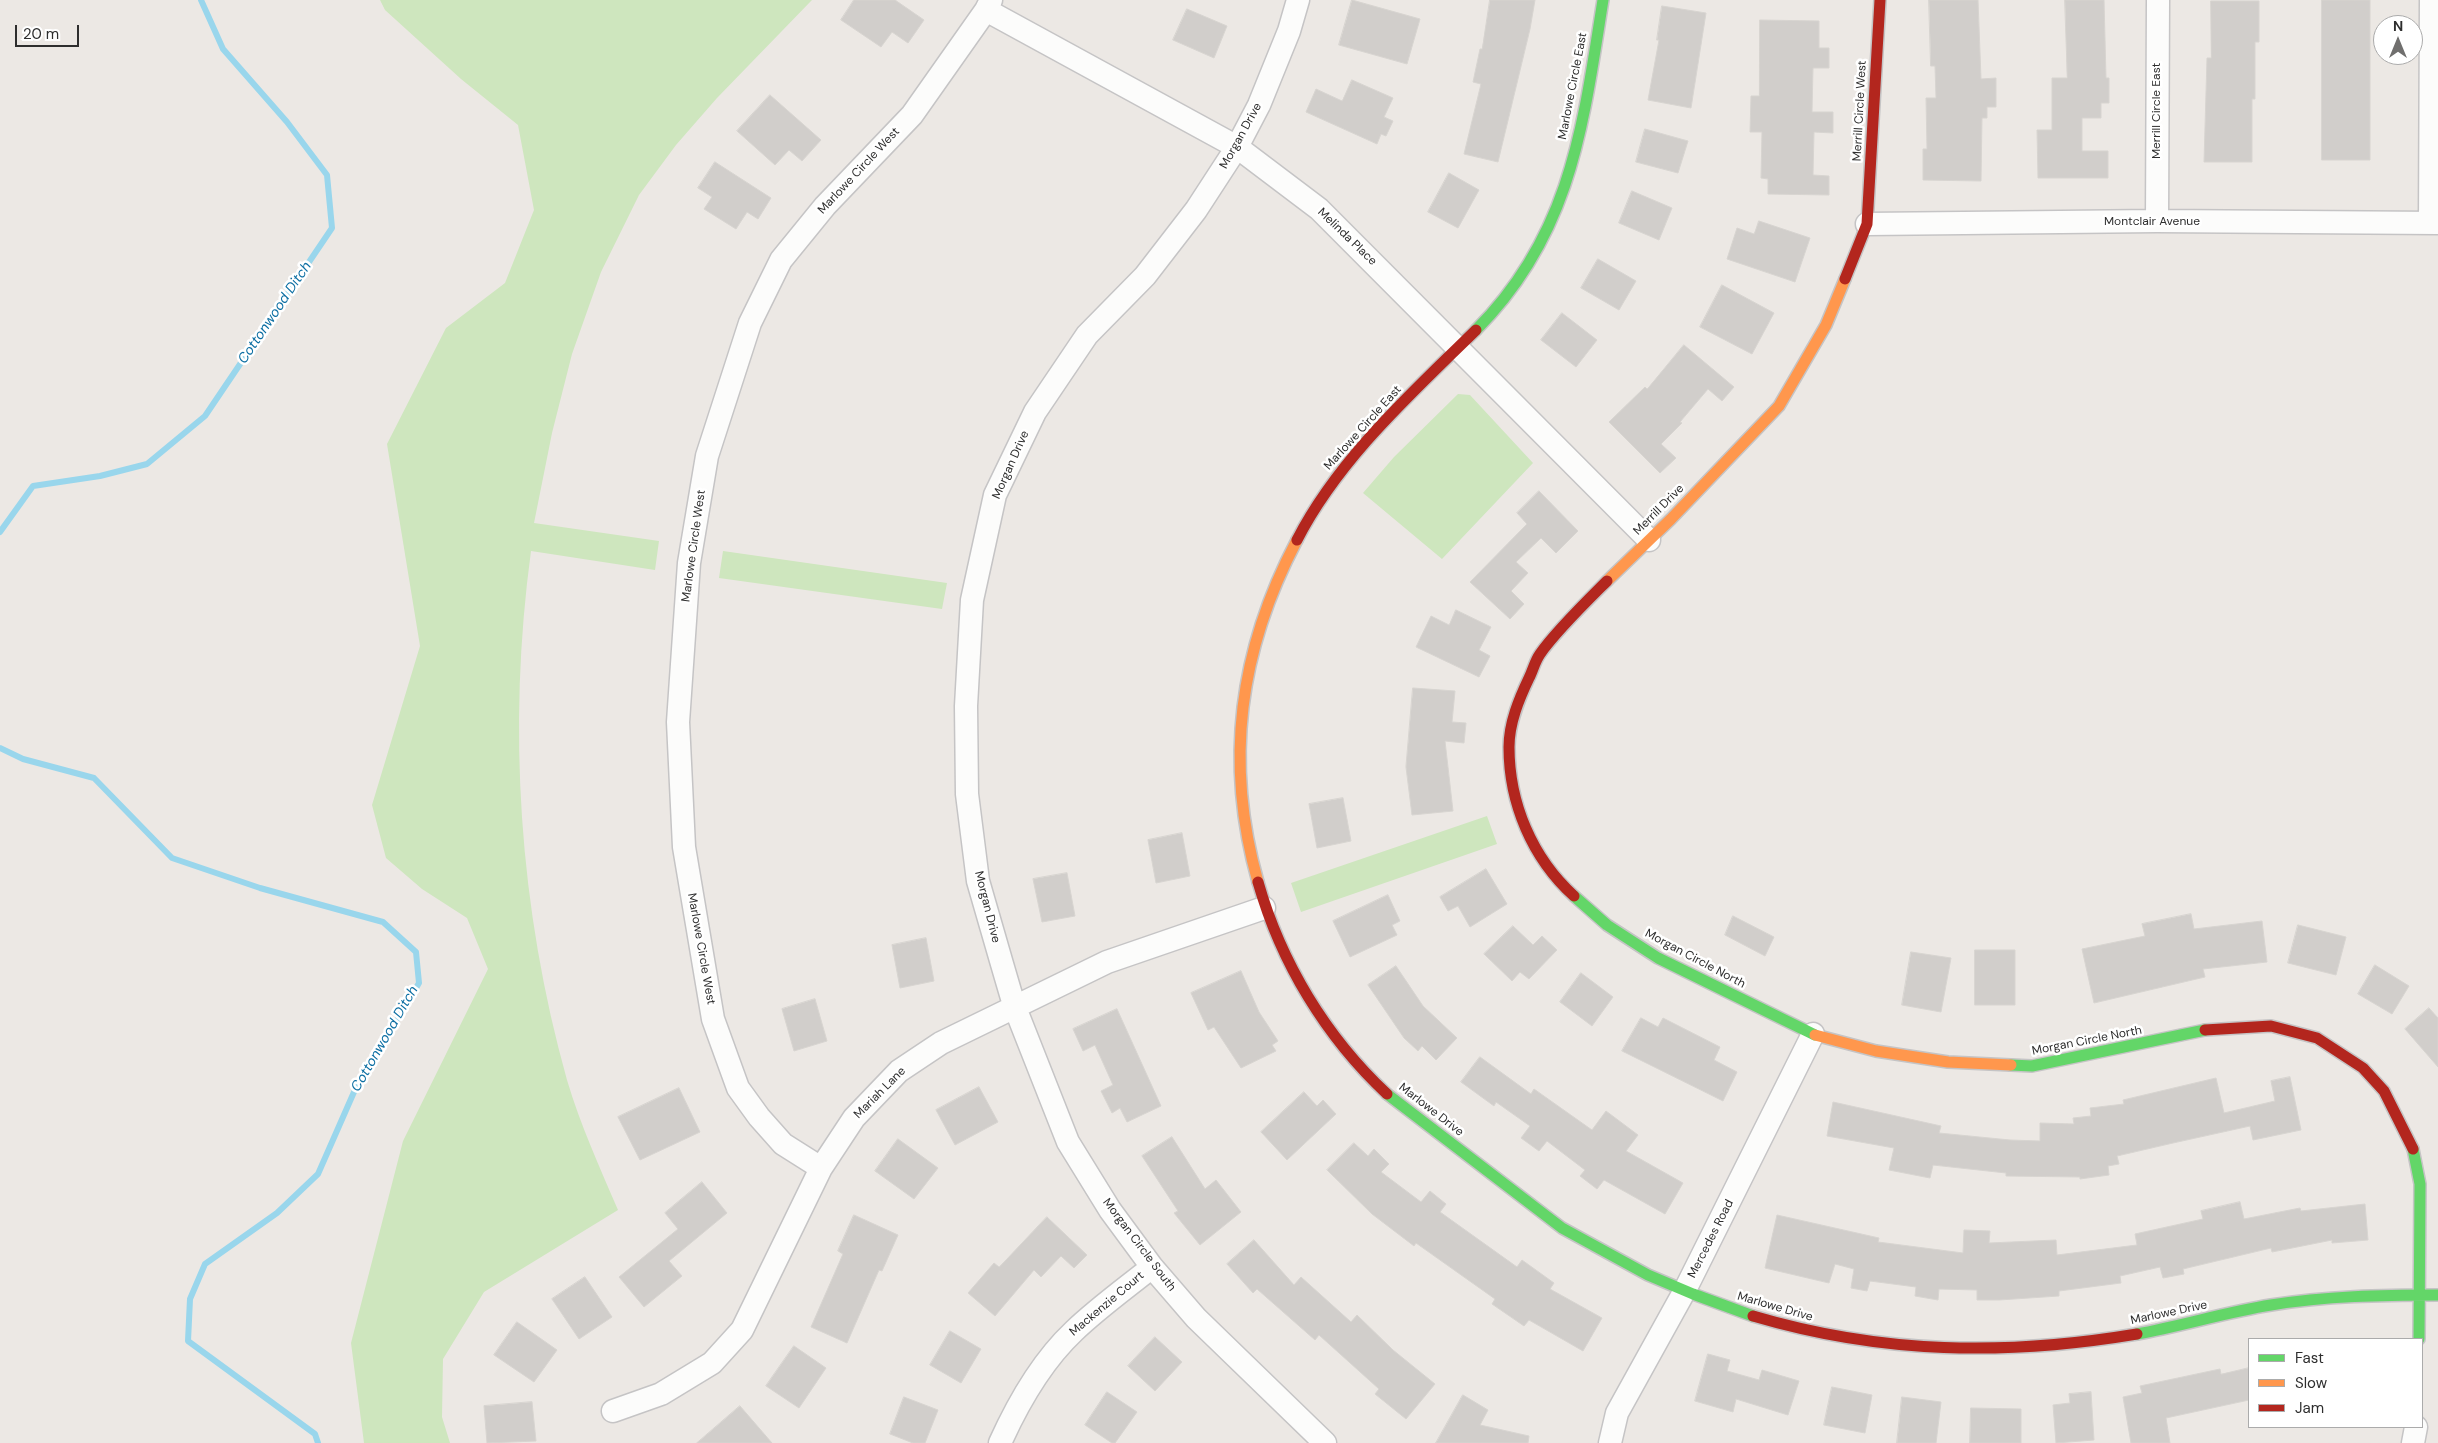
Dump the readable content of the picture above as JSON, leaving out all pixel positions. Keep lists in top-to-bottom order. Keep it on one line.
{"streets":{"street":["Marlowe Circle East","Merrill Circle West","Merrill Circle East","Morgan Drive","Marlowe Circle West","Montclair Avenue","Melinda Place","Merrill Drive","Morgan Circle North","Mariah Lane","Marlowe Drive","Mercedes Road","Morgan Circle South","Mackenzie Court"]},"crossings":[["Marlowe Circle East","Melinda Place"],["Marlowe Circle East","Mariah Lane"],["Marlowe Circle East","Marlowe Drive"],["Merrill Circle West","Montclair Avenue"],["Merrill Circle West","Merrill Drive"],["Merrill Circle East","Montclair Avenue"],["Morgan Drive","Melinda Place"],["Morgan Drive","Mariah Lane"],["Morgan Drive","Morgan Circle South"],["Marlowe Circle West","Melinda Place"],["Marlowe Circle West","Mariah Lane"],["Montclair Avenue","Merrill Drive"],["Melinda Place","Merrill Drive"],["Merrill Drive","Morgan Circle North"],["Morgan Circle North","Marlowe Drive"],["Morgan Circle North","Mercedes Road"],["Mariah Lane","Marlowe Drive"],["Mariah Lane","Morgan Circle South"],["Marlowe Drive","Mercedes Road"],["Morgan Circle South","Mackenzie Court"]],"water":["Cottonwood Ditch"],"legend":["Fast","Slow","Jam"],"scale_bar":"20 m","north":"top"}
